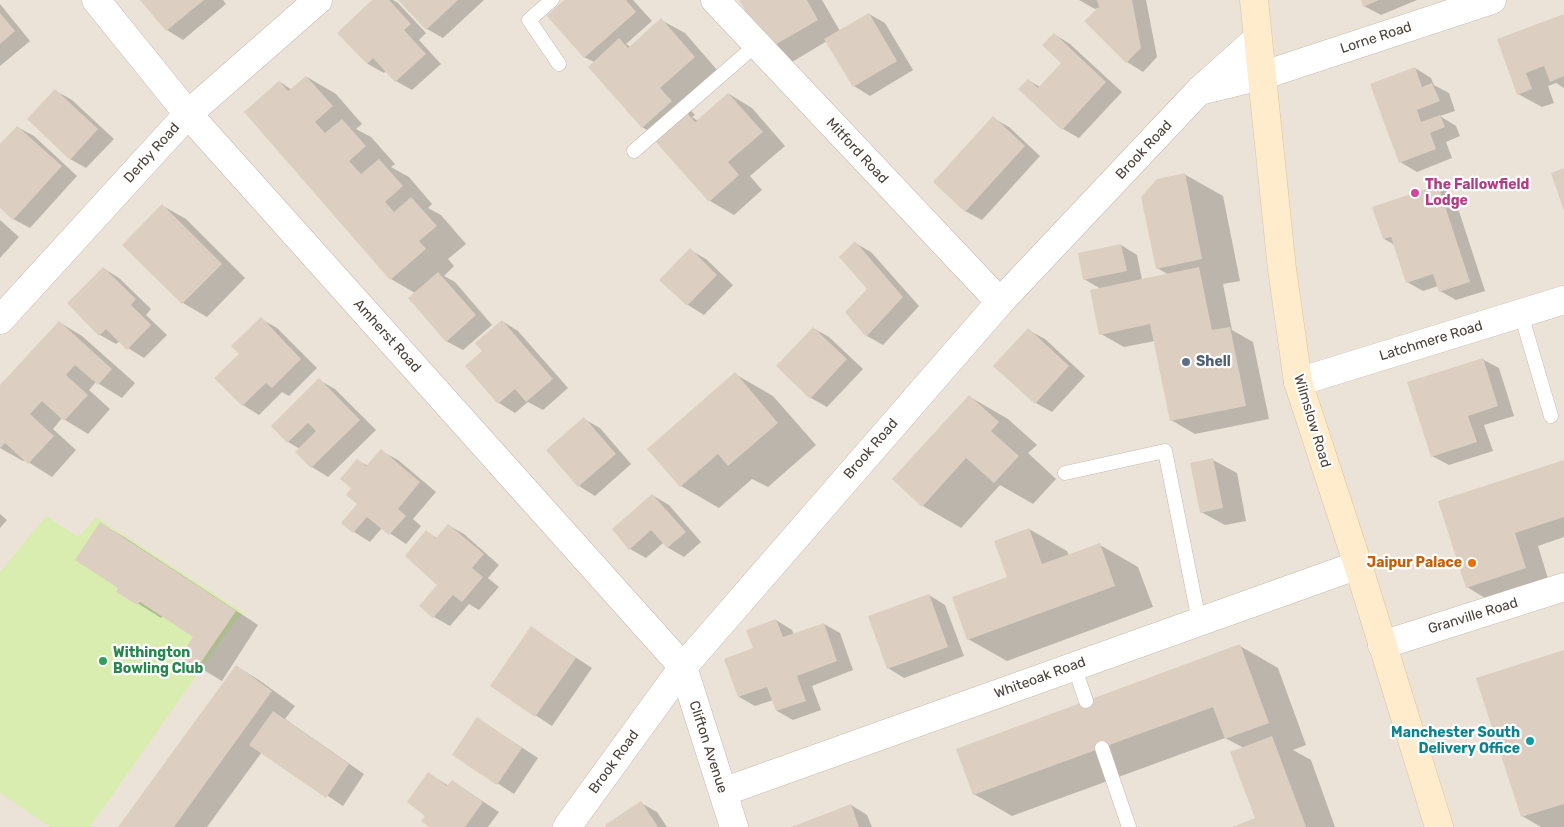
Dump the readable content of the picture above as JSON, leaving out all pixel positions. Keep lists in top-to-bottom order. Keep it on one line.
{"streets":{"main road":["Wilmslow Road"],"street":["Lorne Road","Brook Road","Mitford Road","Derby Road","Amherst Road","Latchmere Road","Granville Road","Whiteoak Road","Clifton Avenue"]},"crossings":[["Lorne Road","Wilmslow Road"],["Brook Road","Mitford Road"],["Brook Road","Amherst Road"],["Brook Road","Wilmslow Road"],["Brook Road","Clifton Avenue"],["Derby Road","Amherst Road"],["Amherst Road","Clifton Avenue"],["Latchmere Road","Wilmslow Road"],["Wilmslow Road","Granville Road"],["Wilmslow Road","Whiteoak Road"],["Whiteoak Road","Clifton Avenue"]],"places":["The Fallowfield Lodge","Shell","Jaipur Palace","Withington Bowling Club","Manchester South Delivery Office"]}
